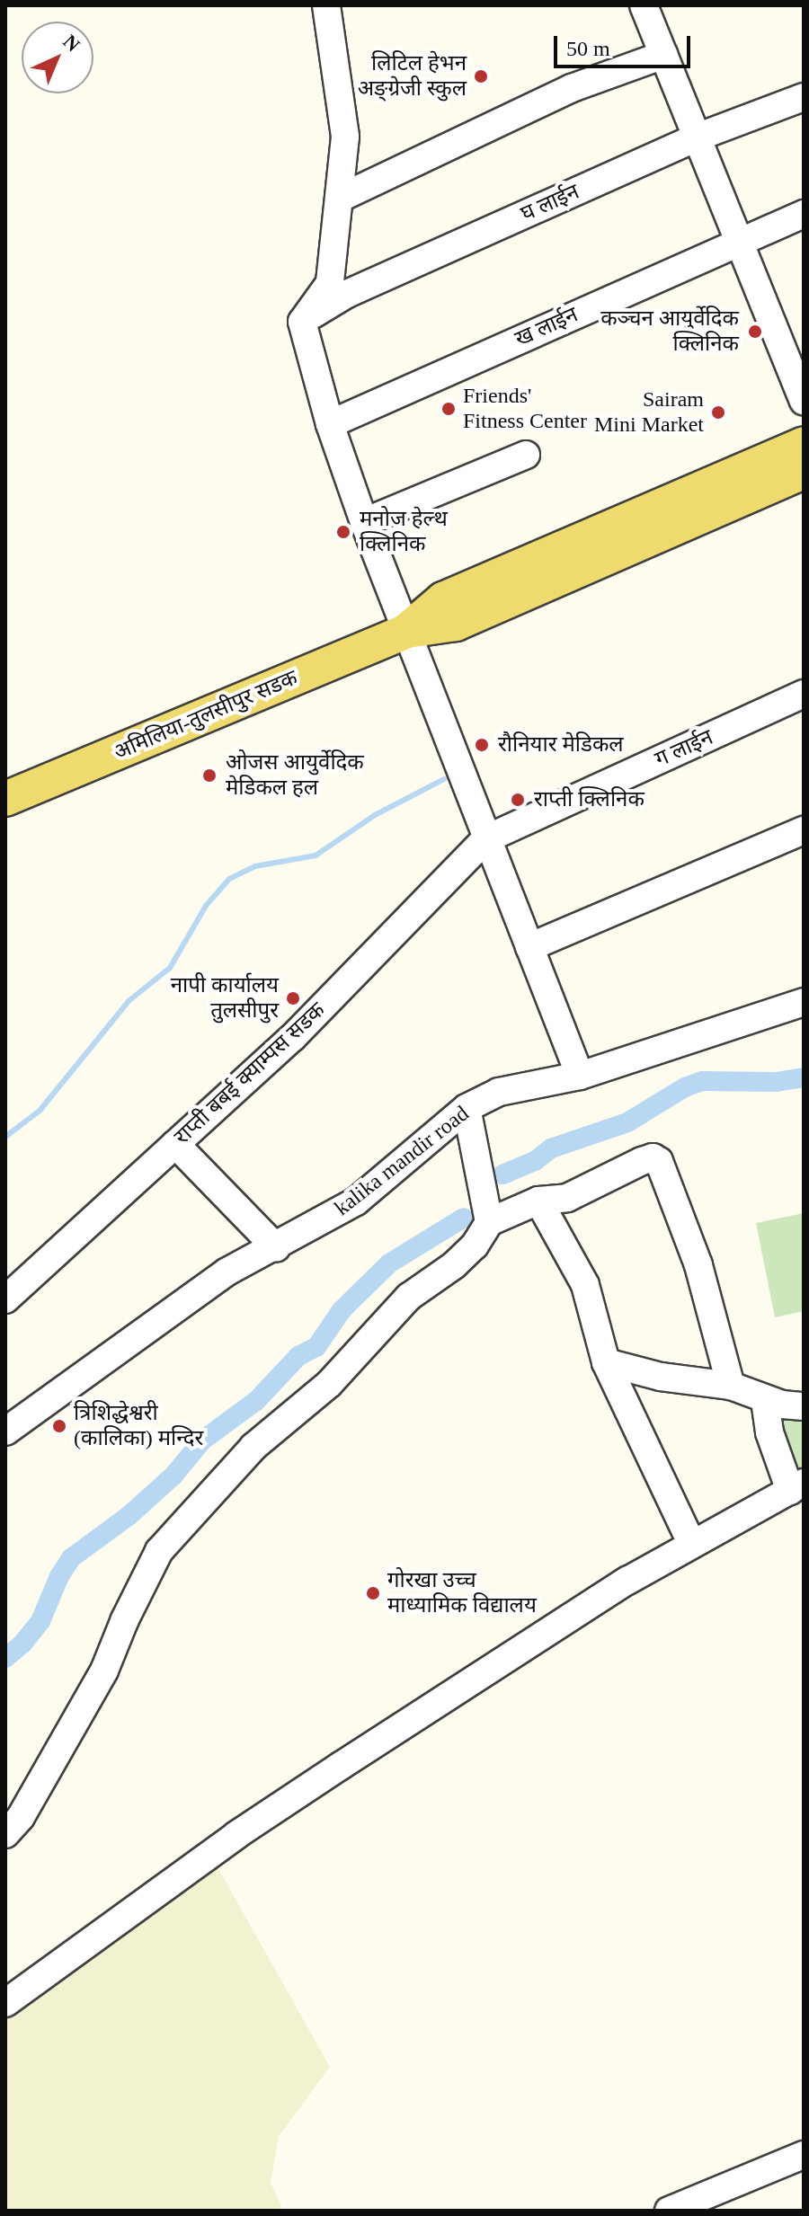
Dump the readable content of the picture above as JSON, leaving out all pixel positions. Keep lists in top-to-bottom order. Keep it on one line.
{"streets":{"main road":["अमिलिया-तुलसीपुर सडक"],"street":["घ लाईन","ख लाईन","ग लाईन","राप्ती बबई क्याम्पस सडक","kalika mandir road"]},"crossings":[["ग लाईन","राप्ती बबई क्याम्पस सडक"]],"places":["लिटिल हेभन अङ्‍ग्रेजी स्कुल","कञ्चन आयुर्वेदिक क्लिनिक","Friends' Fitness Center","Sairam Mini Market","मनोज हेल्थ क्लिनिक","रौनियार मेडिकल","ओजस आयुर्वेदिक मेडिकल हल","राप्ती क्लिनिक","नापी कार्यालय तुलसीपुर","त्रिशिद्धेश्वरी (कालिका) मन्दिर","गोरखा उच्च माध्यामिक विद्यालय"],"scale_bar":"50 m","north":"top right"}
